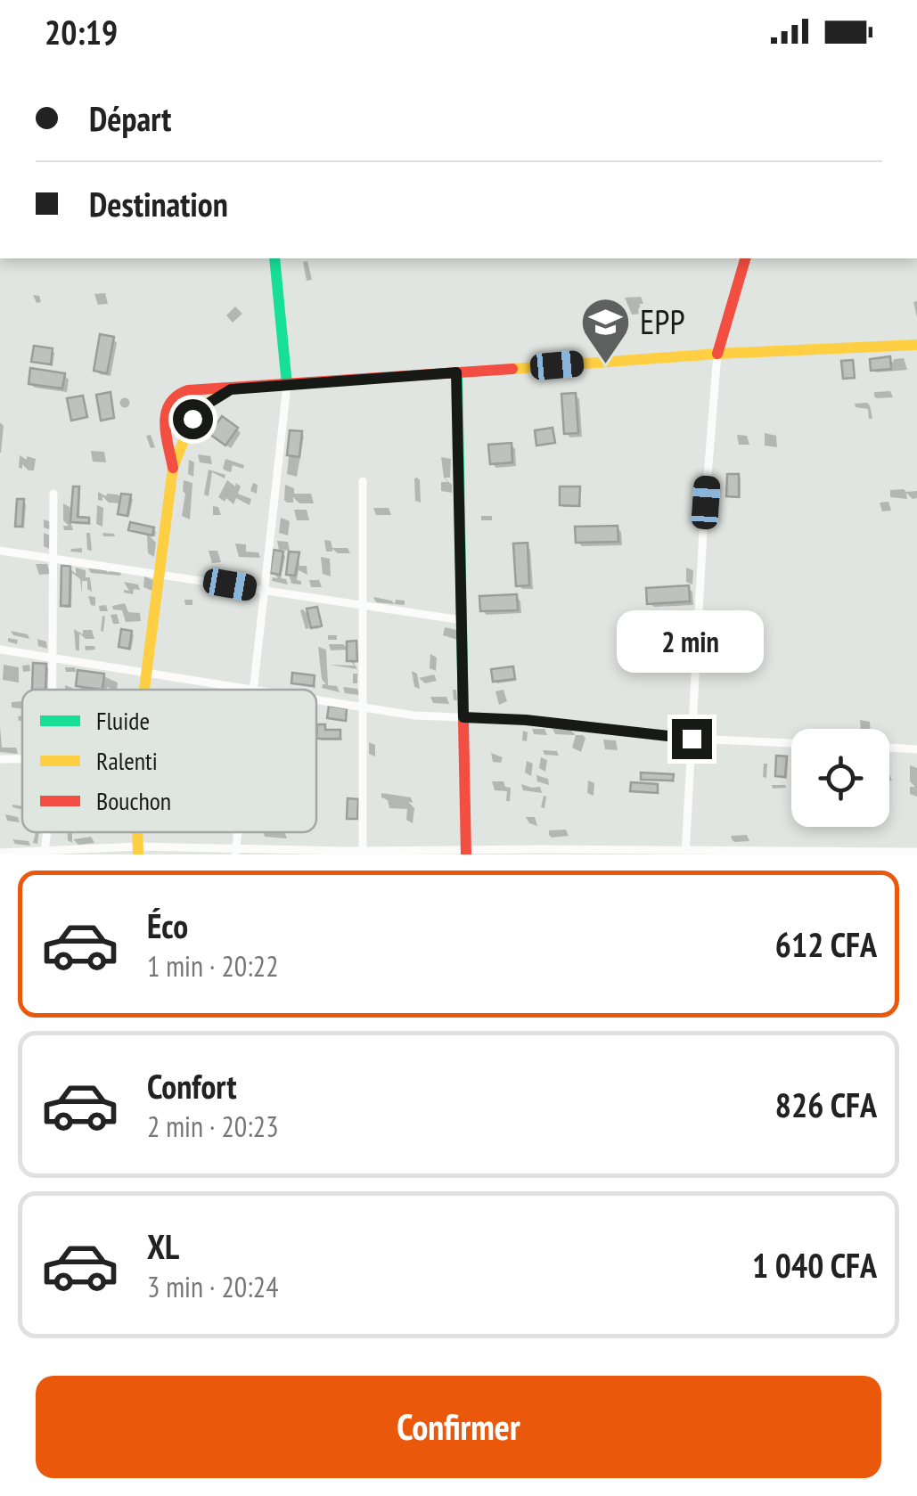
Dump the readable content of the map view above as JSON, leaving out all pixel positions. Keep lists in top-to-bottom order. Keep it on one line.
{"places":{"school or university":["EPP"]},"legend":["Fluide","Ralenti","Bouchon"],"page":{"status":"20:19","banner":["Départ","Destination"],"bubble":"2 min","list":[{"name":"Éco","note":"1 min · 20:22","value":"612 CFA"},{"name":"Confort","note":"2 min · 20:23","value":"826 CFA"},{"name":"XL","note":"3 min · 20:24","value":"1 040 CFA"}],"buttons":"Confirmer"}}
